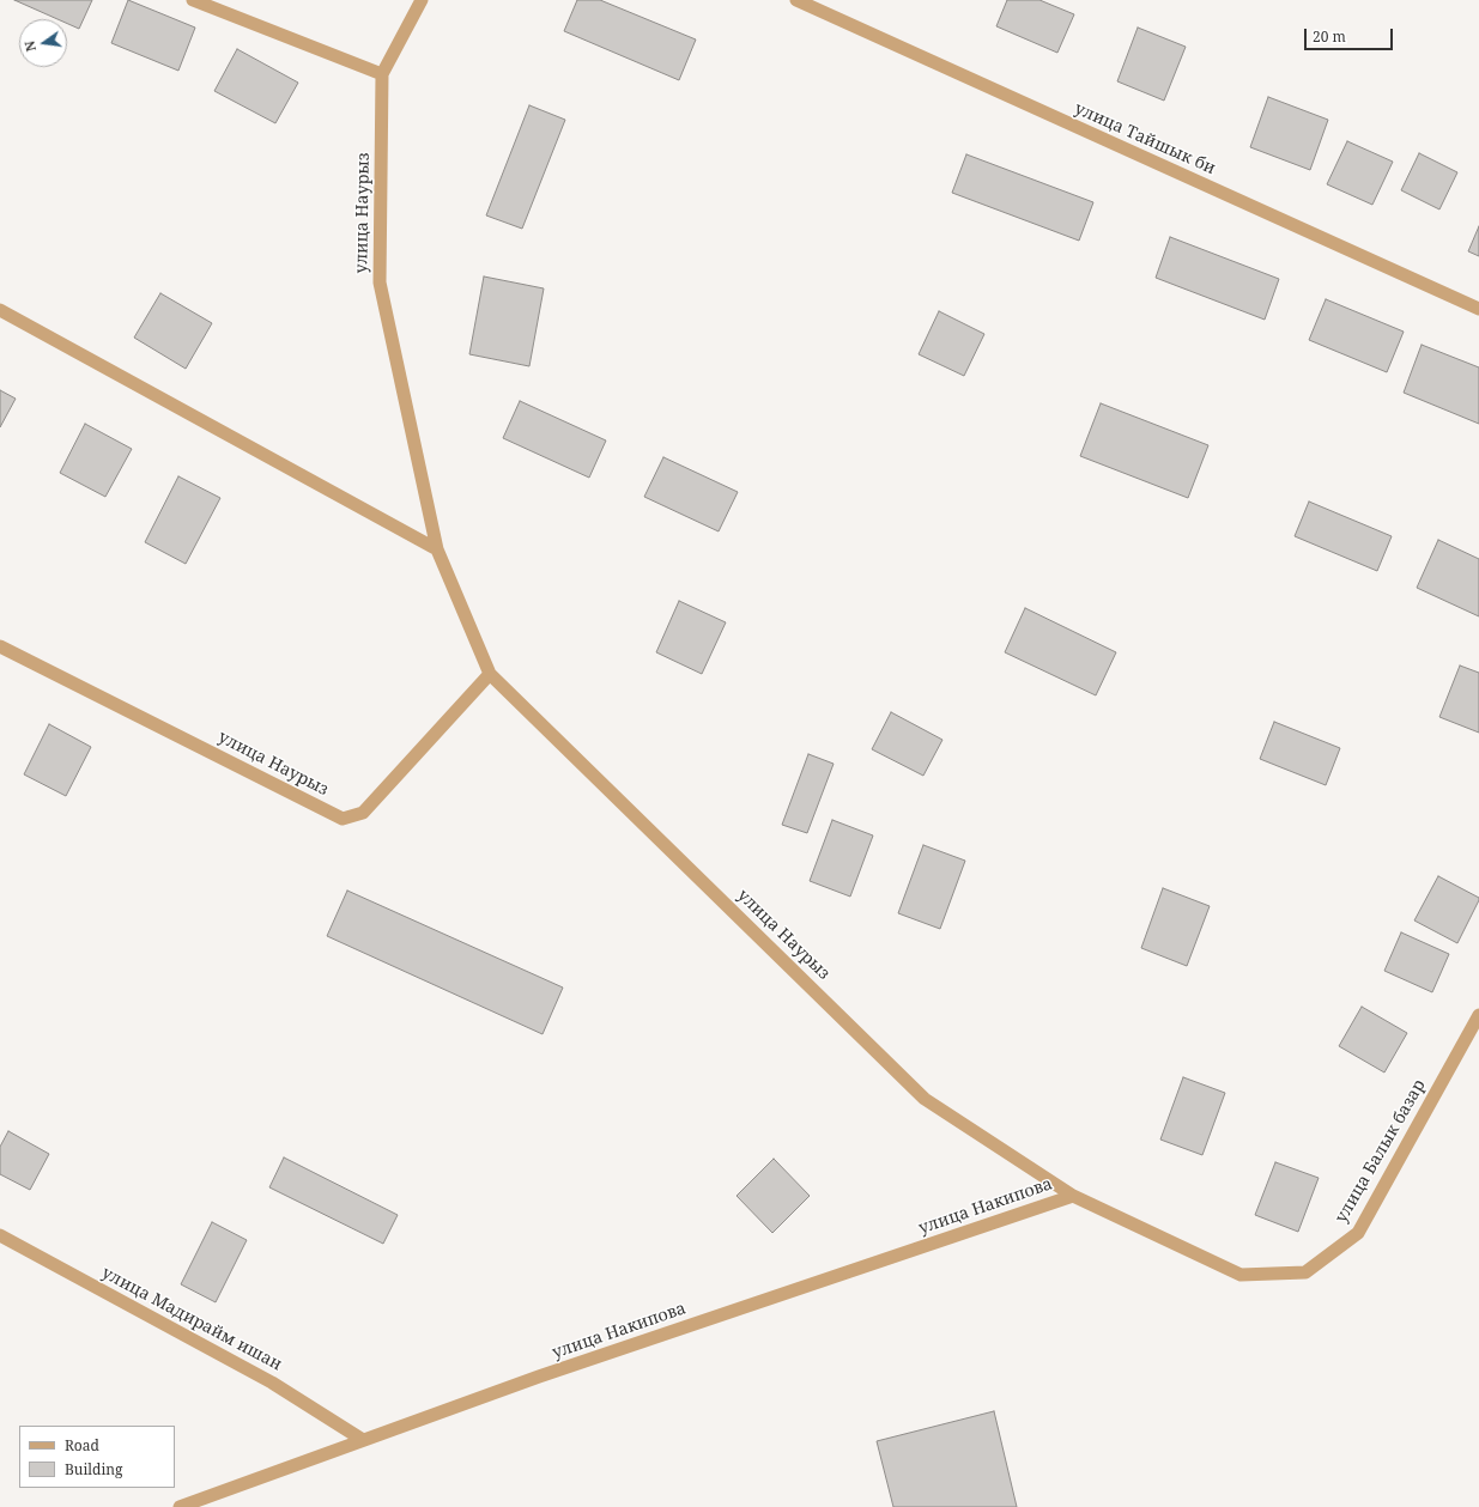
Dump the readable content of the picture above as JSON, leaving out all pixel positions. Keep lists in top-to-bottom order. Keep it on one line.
{"streets":{"street":["улица Тайшык би","улица Наурыз","улица Балык базар","улица Накипова","улица Мадирайм ишан"]},"crossings":[["улица Наурыз","улица Балык базар"],["улица Наурыз","улица Накипова"],["улица Балык базар","улица Накипова"],["улица Накипова","улица Мадирайм ишан"]],"legend":["Road","Building"],"scale_bar":"20 m","north":"left"}
